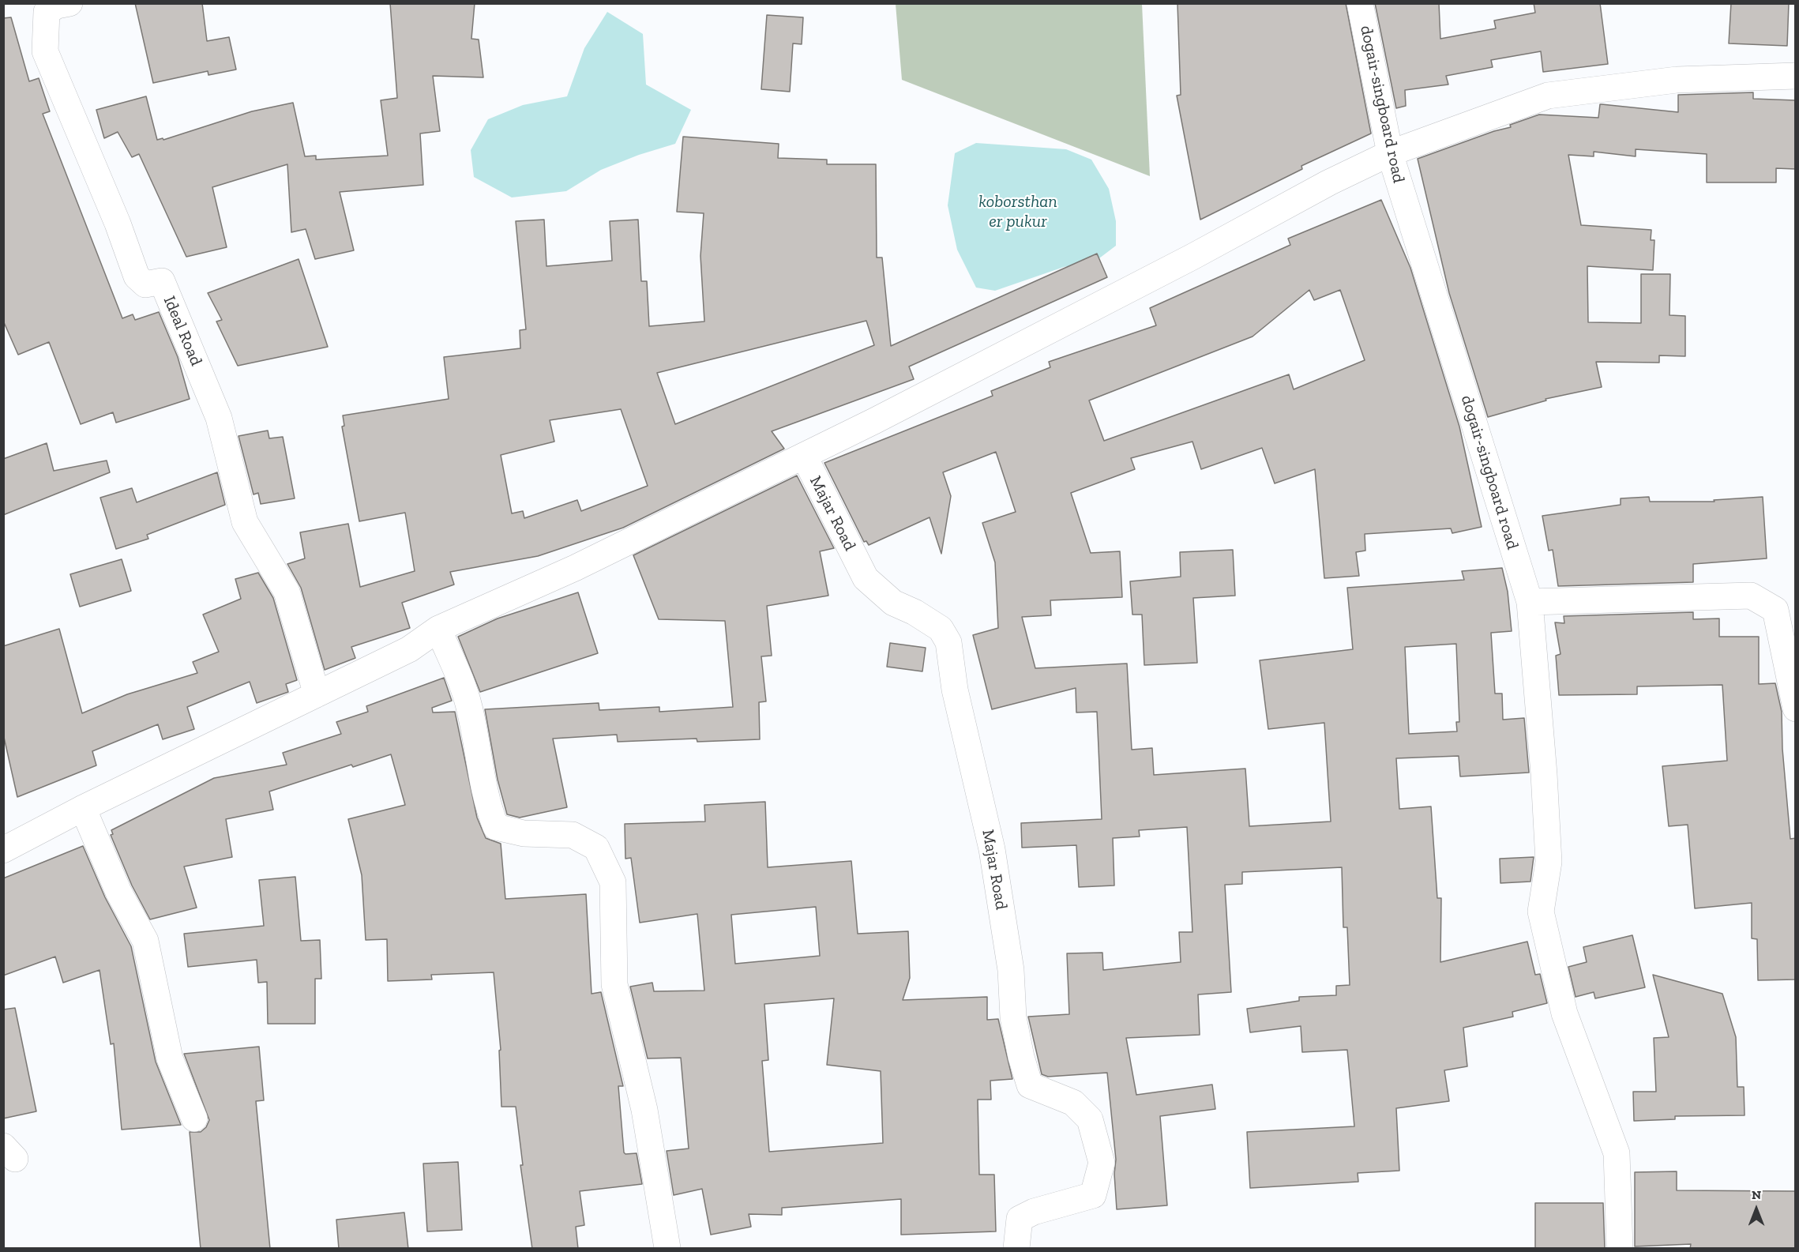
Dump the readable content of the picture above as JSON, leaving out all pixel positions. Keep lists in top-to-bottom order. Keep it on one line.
{"streets":{"street":["dogair-singboard road","Ideal Road","Majar Road"]},"water":["koborsthan er pukur"],"north":"top"}
